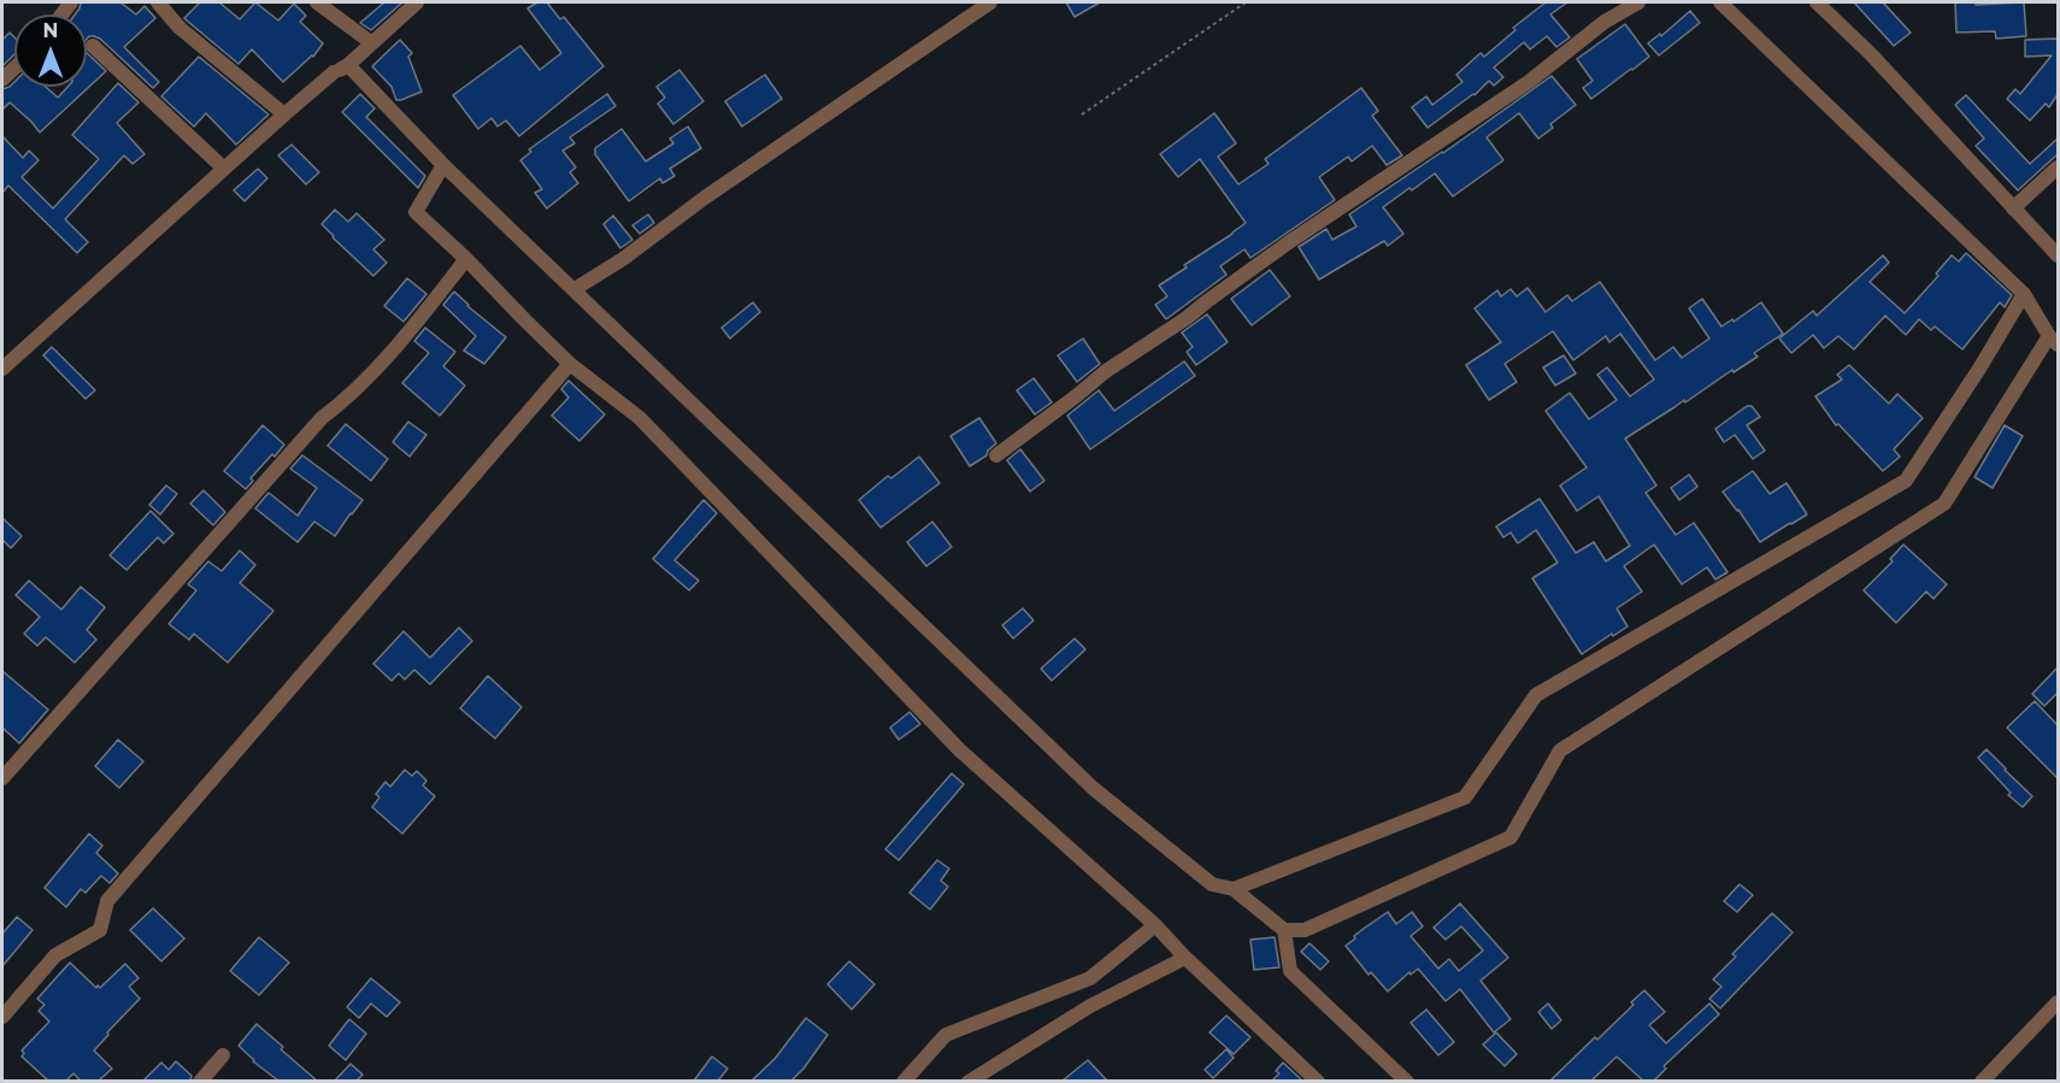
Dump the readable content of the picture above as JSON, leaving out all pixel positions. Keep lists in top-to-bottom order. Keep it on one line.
{"north":"top"}
